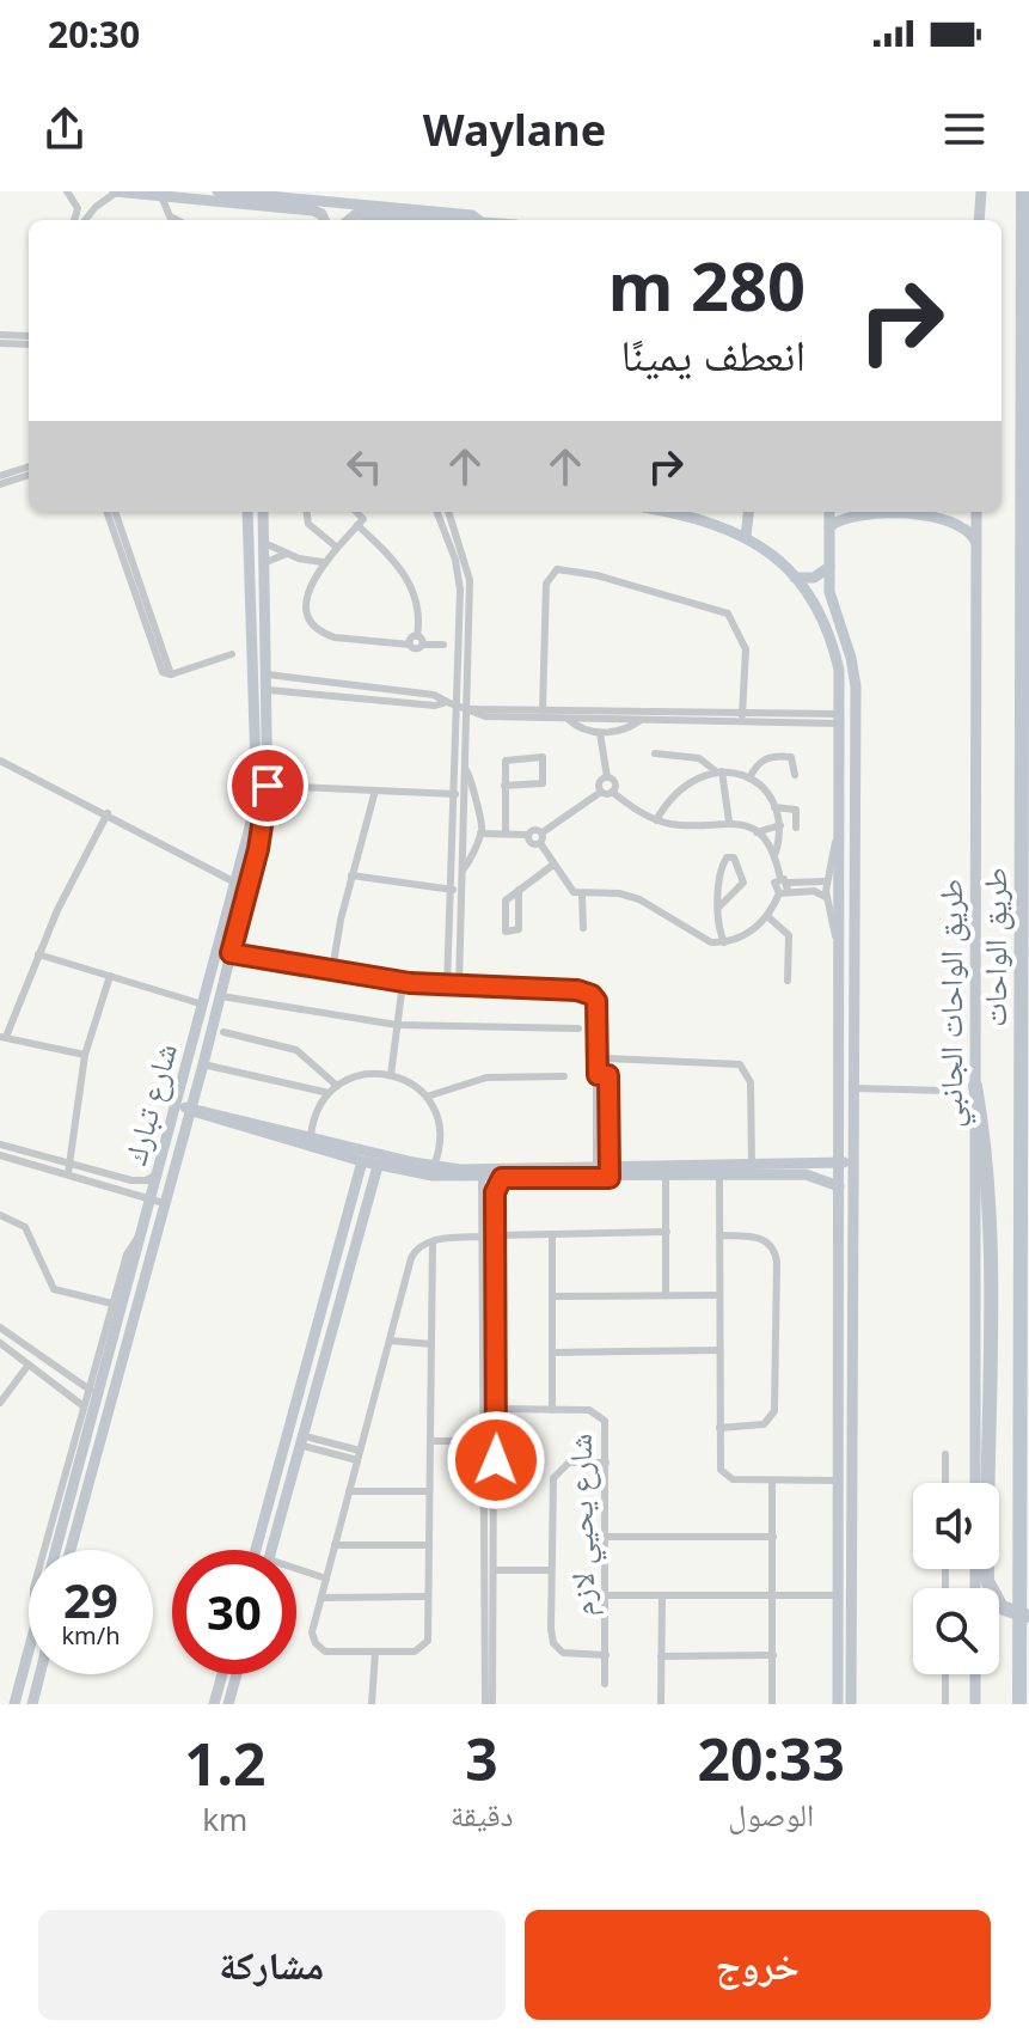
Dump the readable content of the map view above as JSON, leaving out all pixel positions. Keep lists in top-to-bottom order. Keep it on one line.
{"streets":{"highway":["طريق الواحات"],"street":["طريق الواحات الجانبي","شارع تبارك","شارع يحيي لازم"]},"page":{"status":"20:30","header":"Waylane","turn":["280 m","انعطف يمينًا"],"speed":"29 km/h","limit":"30","eta":["20:33","الوصول","3","دقيقة","1.2","km"],"buttons":["خروج","مشاركة"]}}
